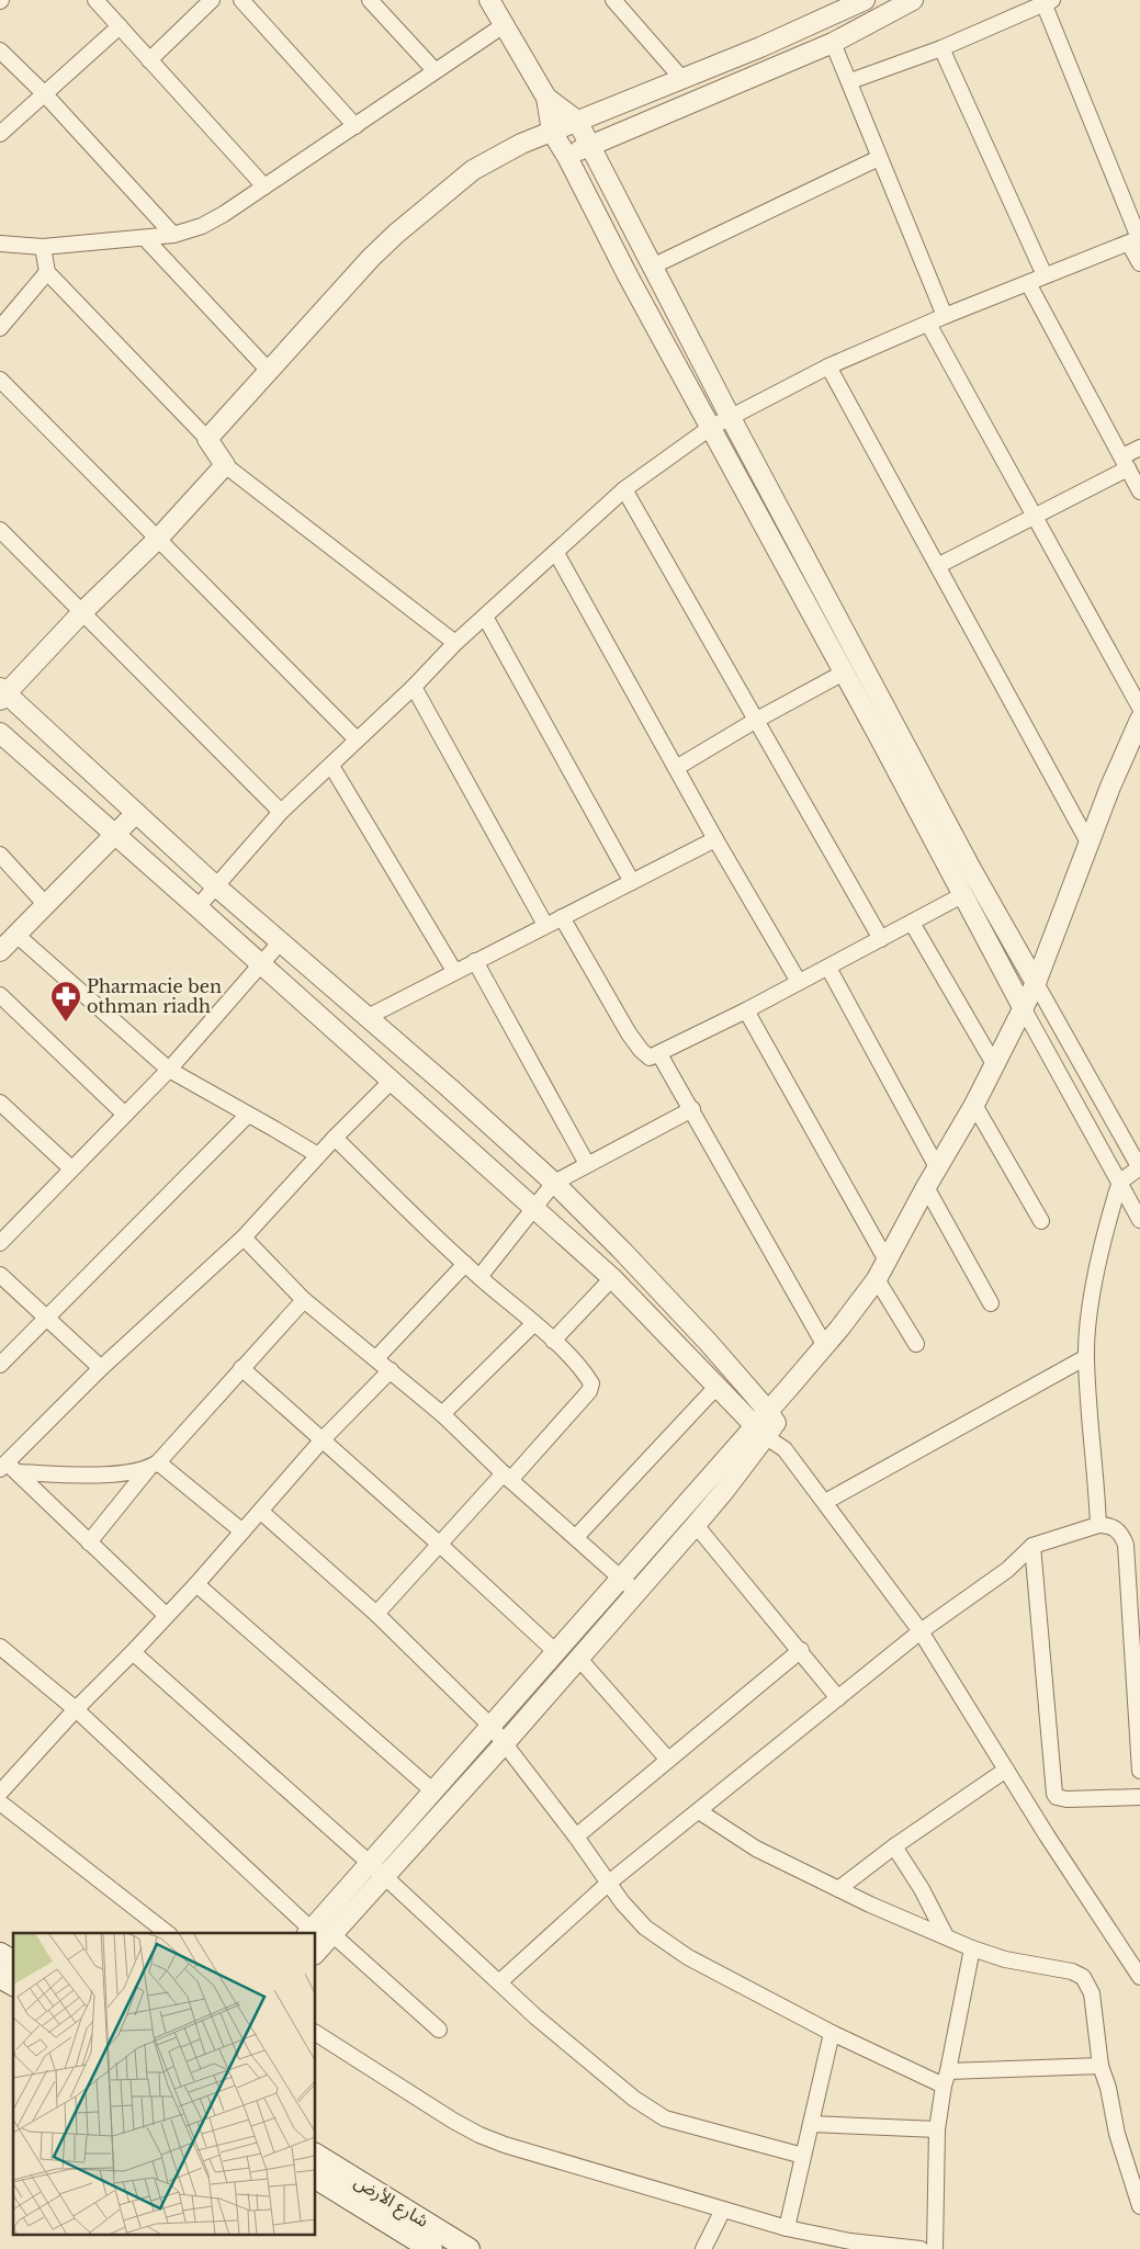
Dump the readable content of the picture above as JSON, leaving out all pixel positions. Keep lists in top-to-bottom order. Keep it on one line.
{"streets":{"main road":["شارع الأرض"]},"places":{"pharmacy":["Pharmacie ben othman riadh"]}}
